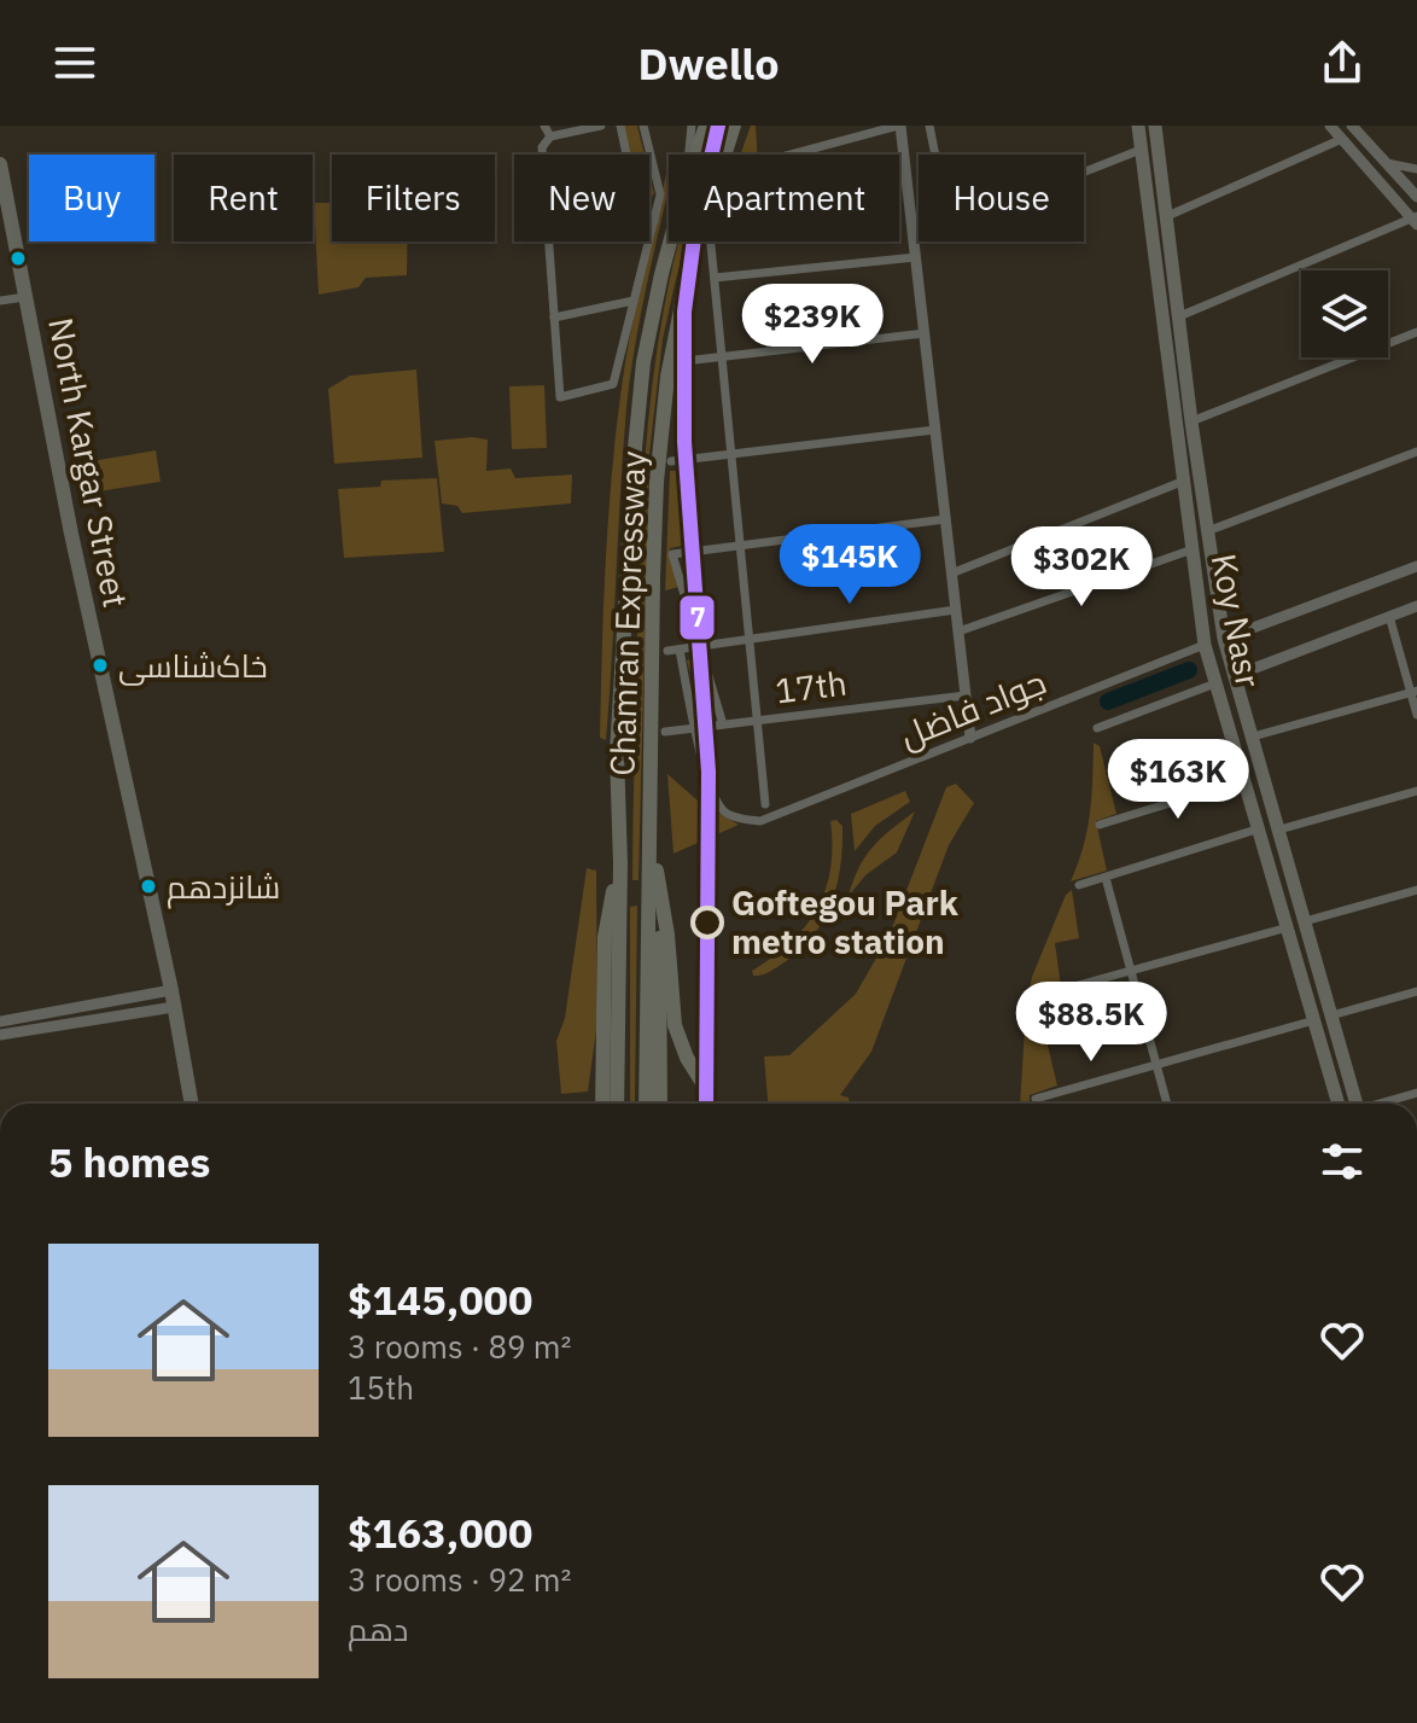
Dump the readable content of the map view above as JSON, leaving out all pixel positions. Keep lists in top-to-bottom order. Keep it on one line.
{"streets":{"highway":["Chamran Expressway"],"main road":["North Kargar Street","Koy Nasr"],"street":["17th","جواد فاضل"]},"crossings":[["Koy Nasr","جواد فاضل"],["17th","جواد فاضل"]],"places":["خاک‌شناسی","شانزدهم","Goftegou Park metro station"],"lines":["transit line 7"],"page":{"header":"Dwello","chip":["Buy","Rent","Filters","New","Apartment","House"],"price":["$239K","$145K","$302K","$163K","$88.5K"],"heading":"5 homes","list":[{"name":"$145,000","note":"3 rooms · 89 m² · 15th"},{"name":"$163,000","note":"3 rooms · 92 m² · دهم"}]}}
